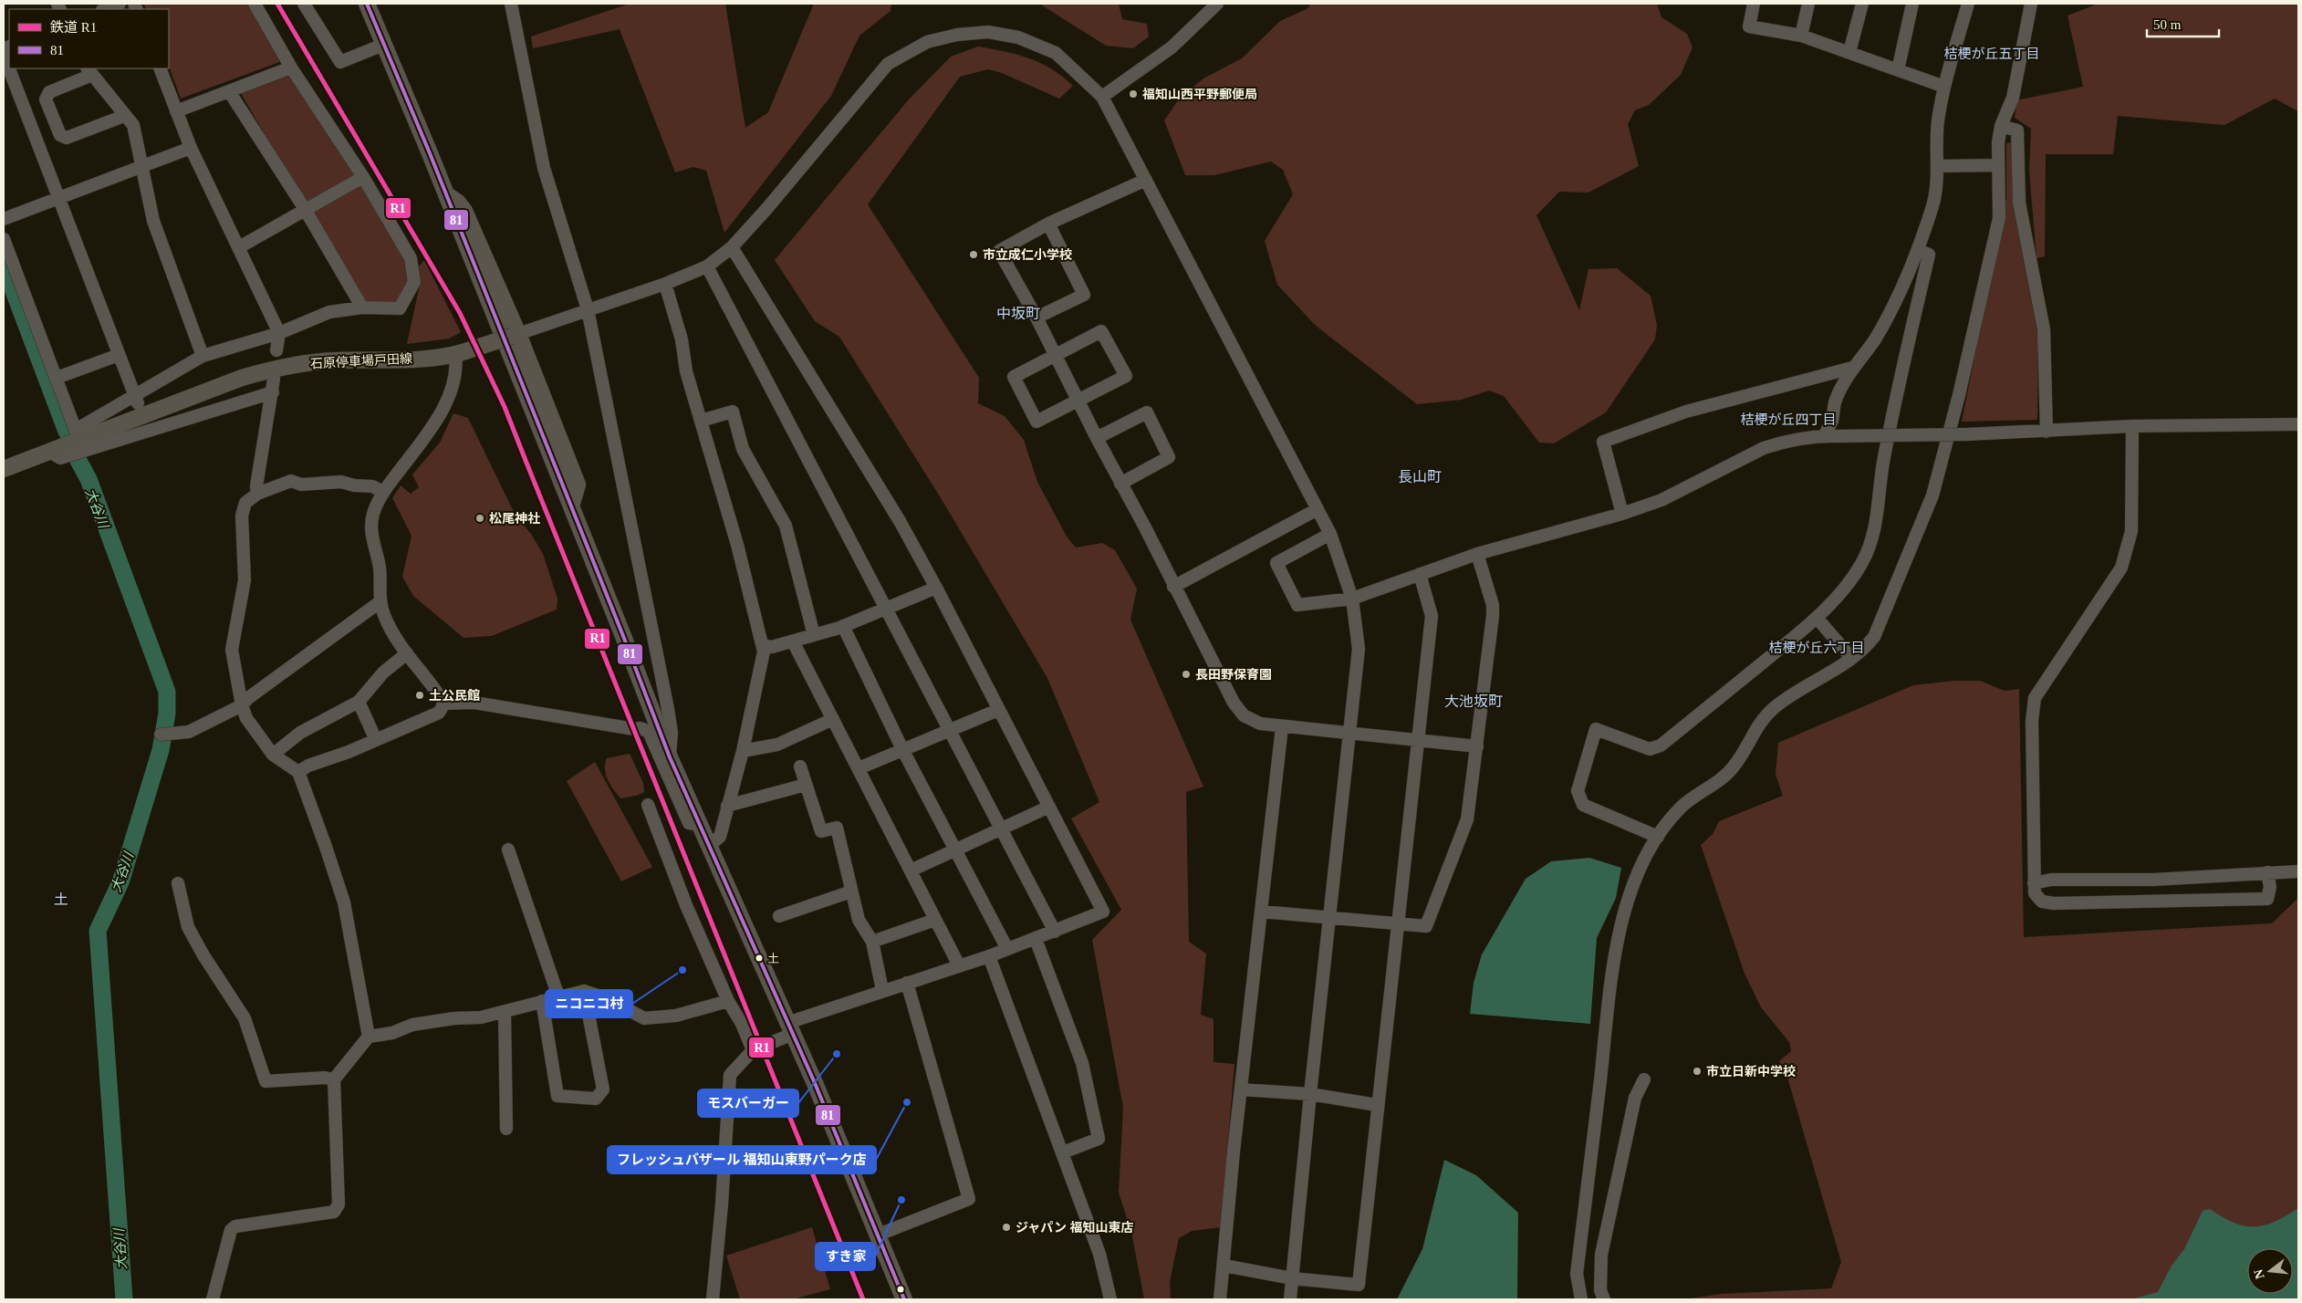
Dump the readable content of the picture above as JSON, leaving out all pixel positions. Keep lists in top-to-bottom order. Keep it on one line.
{"streets":{"main road":["石原停車場戸田線"]},"districts":["桔梗が丘五丁目","中坂町","桔梗が丘四丁目","長山町","桔梗が丘六丁目","大池坂町","土"],"water":["大谷川"],"places":["福知山西平野郵便局","市立成仁小学校","松尾神社","長田野保育園","土公民館","土","ニコニコ村","モスバーガー","市立日新中学校","フレッシュバザール 福知山東野パーク店","すき家","ジャパン 福知山東店"],"lines":["rail line R1","transit line 81"],"legend":["鉄道 R1","81"],"scale_bar":"50 m","north":"left"}
